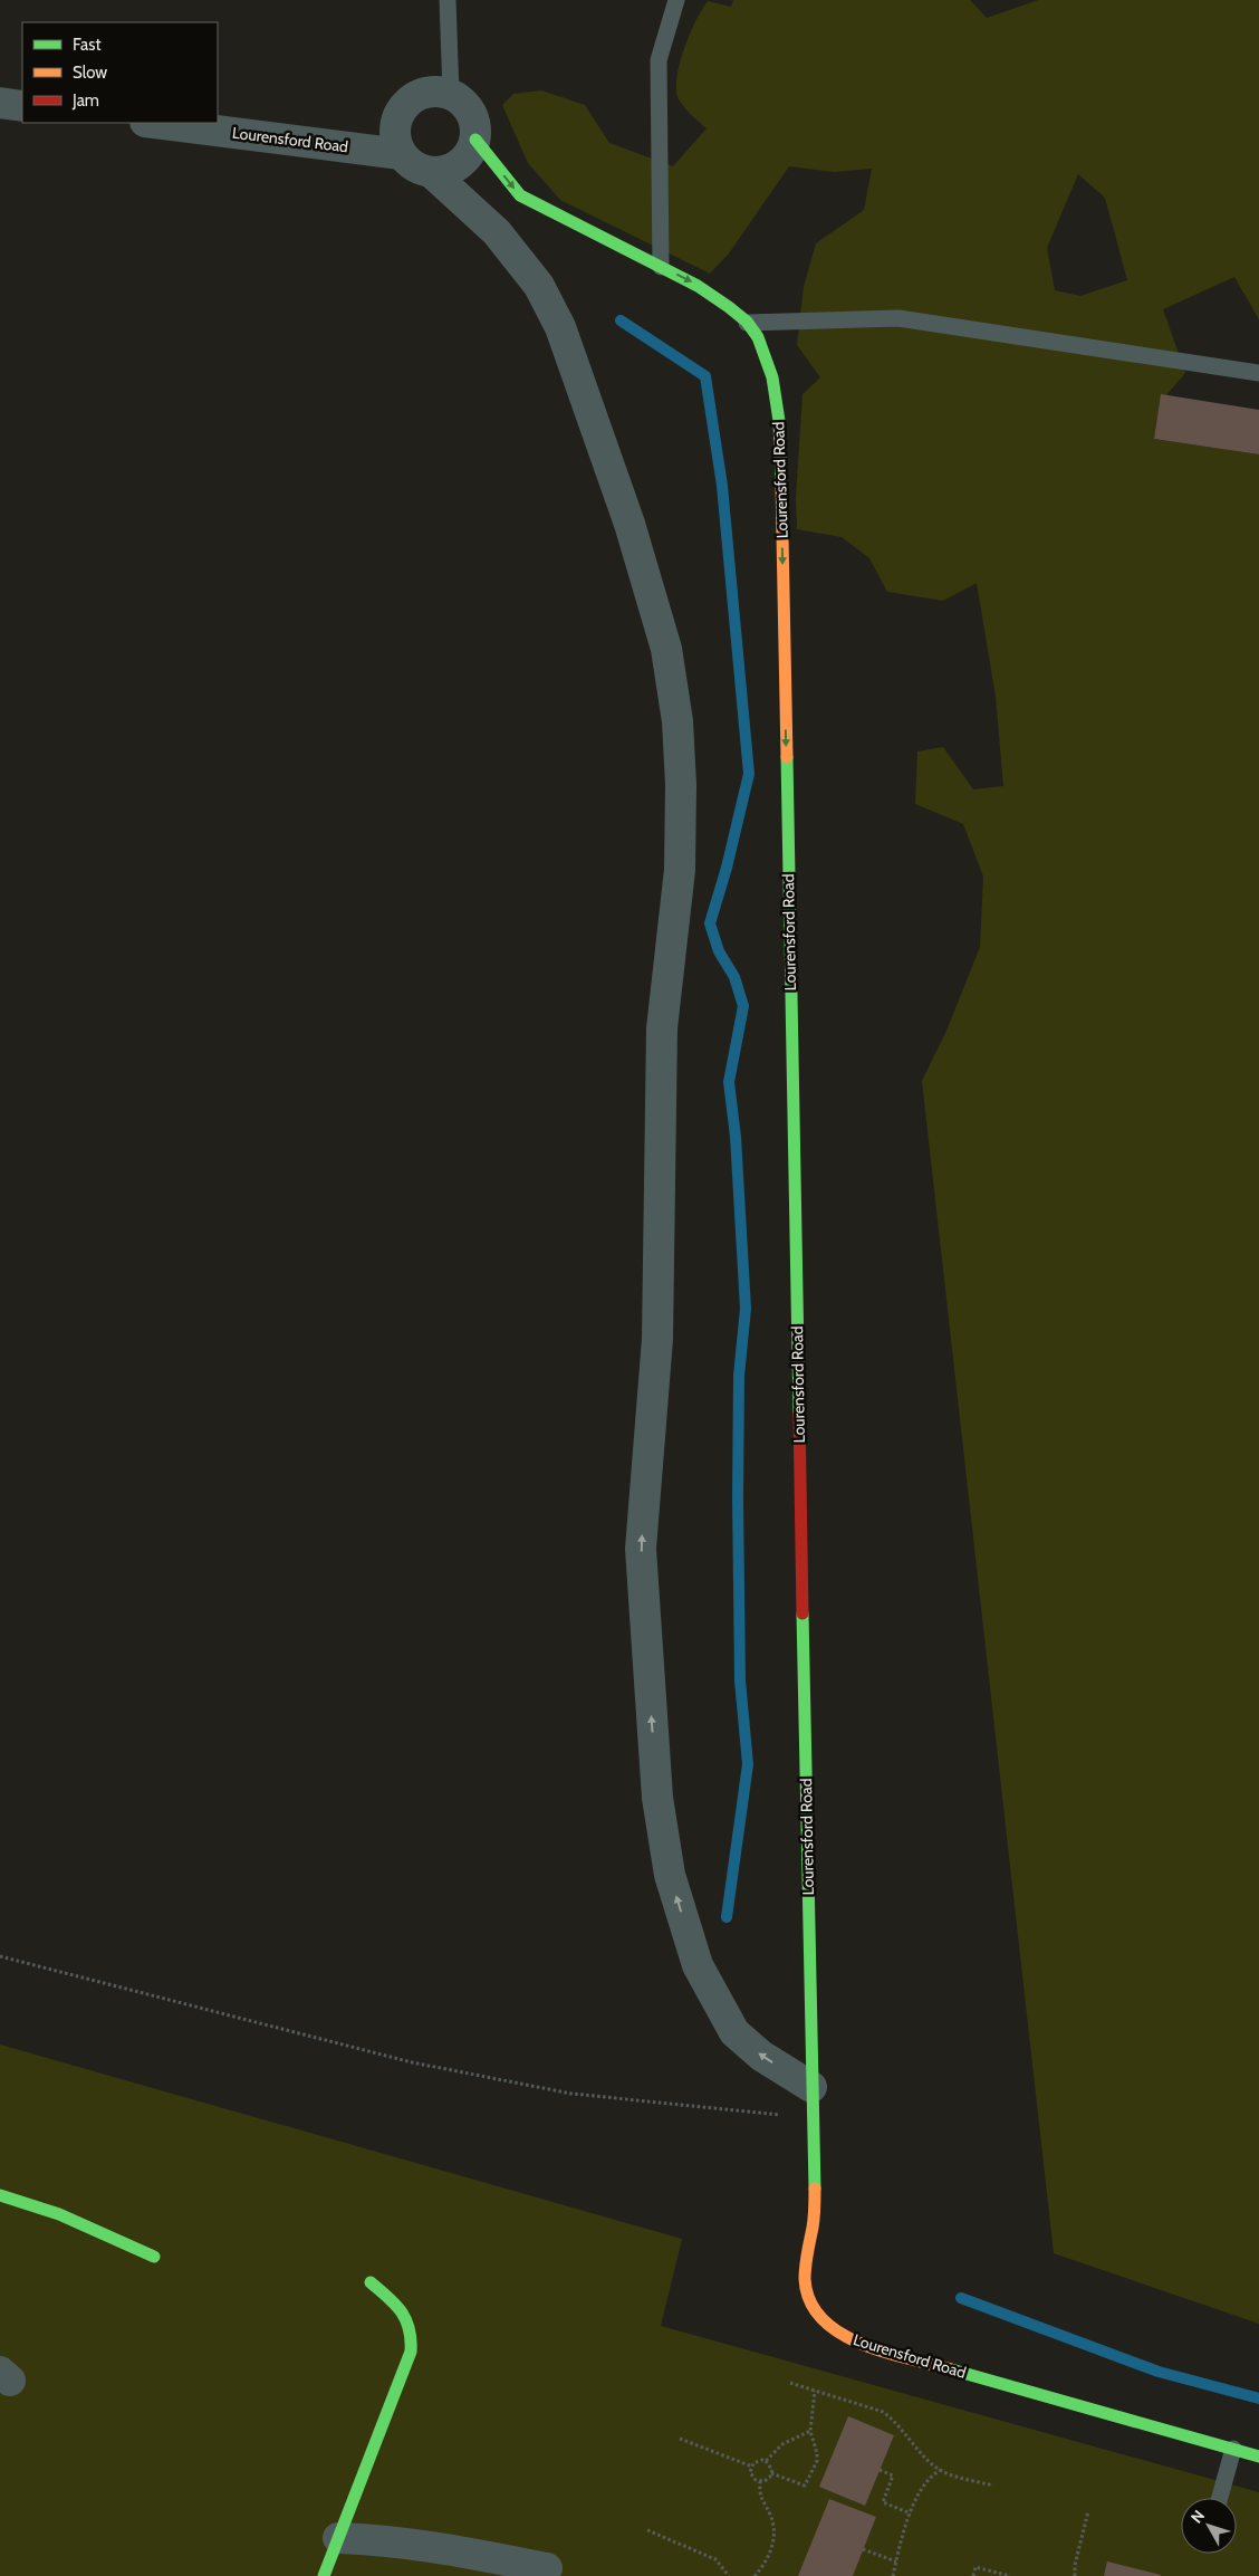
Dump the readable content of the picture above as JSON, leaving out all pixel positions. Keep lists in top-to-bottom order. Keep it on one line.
{"streets":{"street":["Lourensford Road"]},"one_way":["Lourensford Road"],"legend":["Fast","Slow","Jam"],"north":"top left"}
